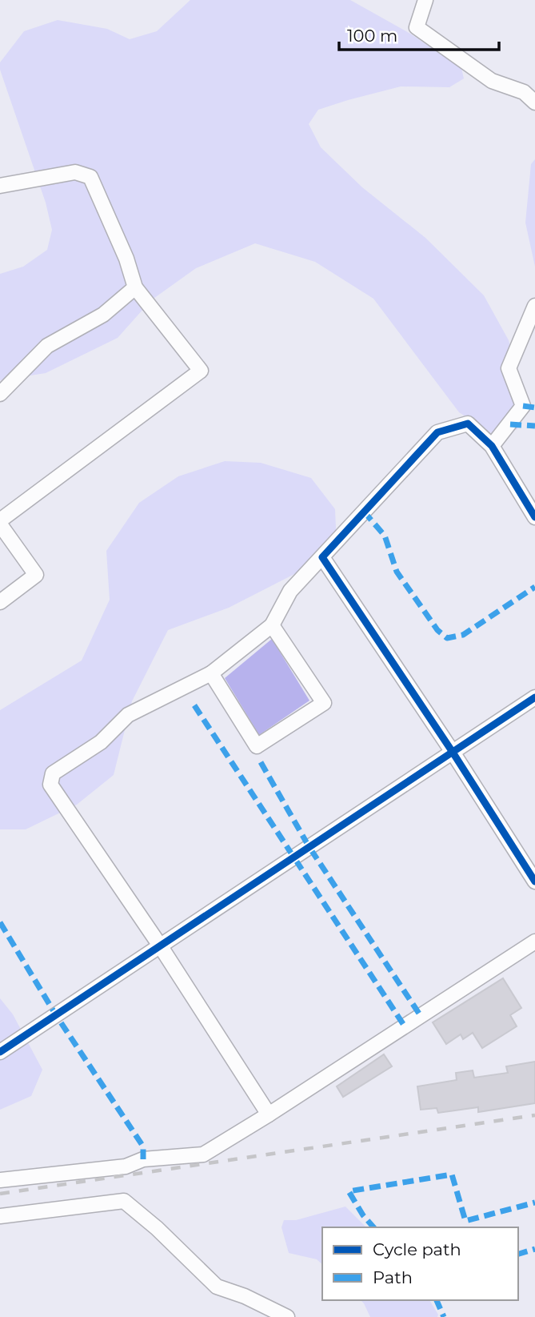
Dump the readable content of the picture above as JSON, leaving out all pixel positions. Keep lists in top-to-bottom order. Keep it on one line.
{"legend":["Cycle path","Path"],"scale_bar":"100 m"}
